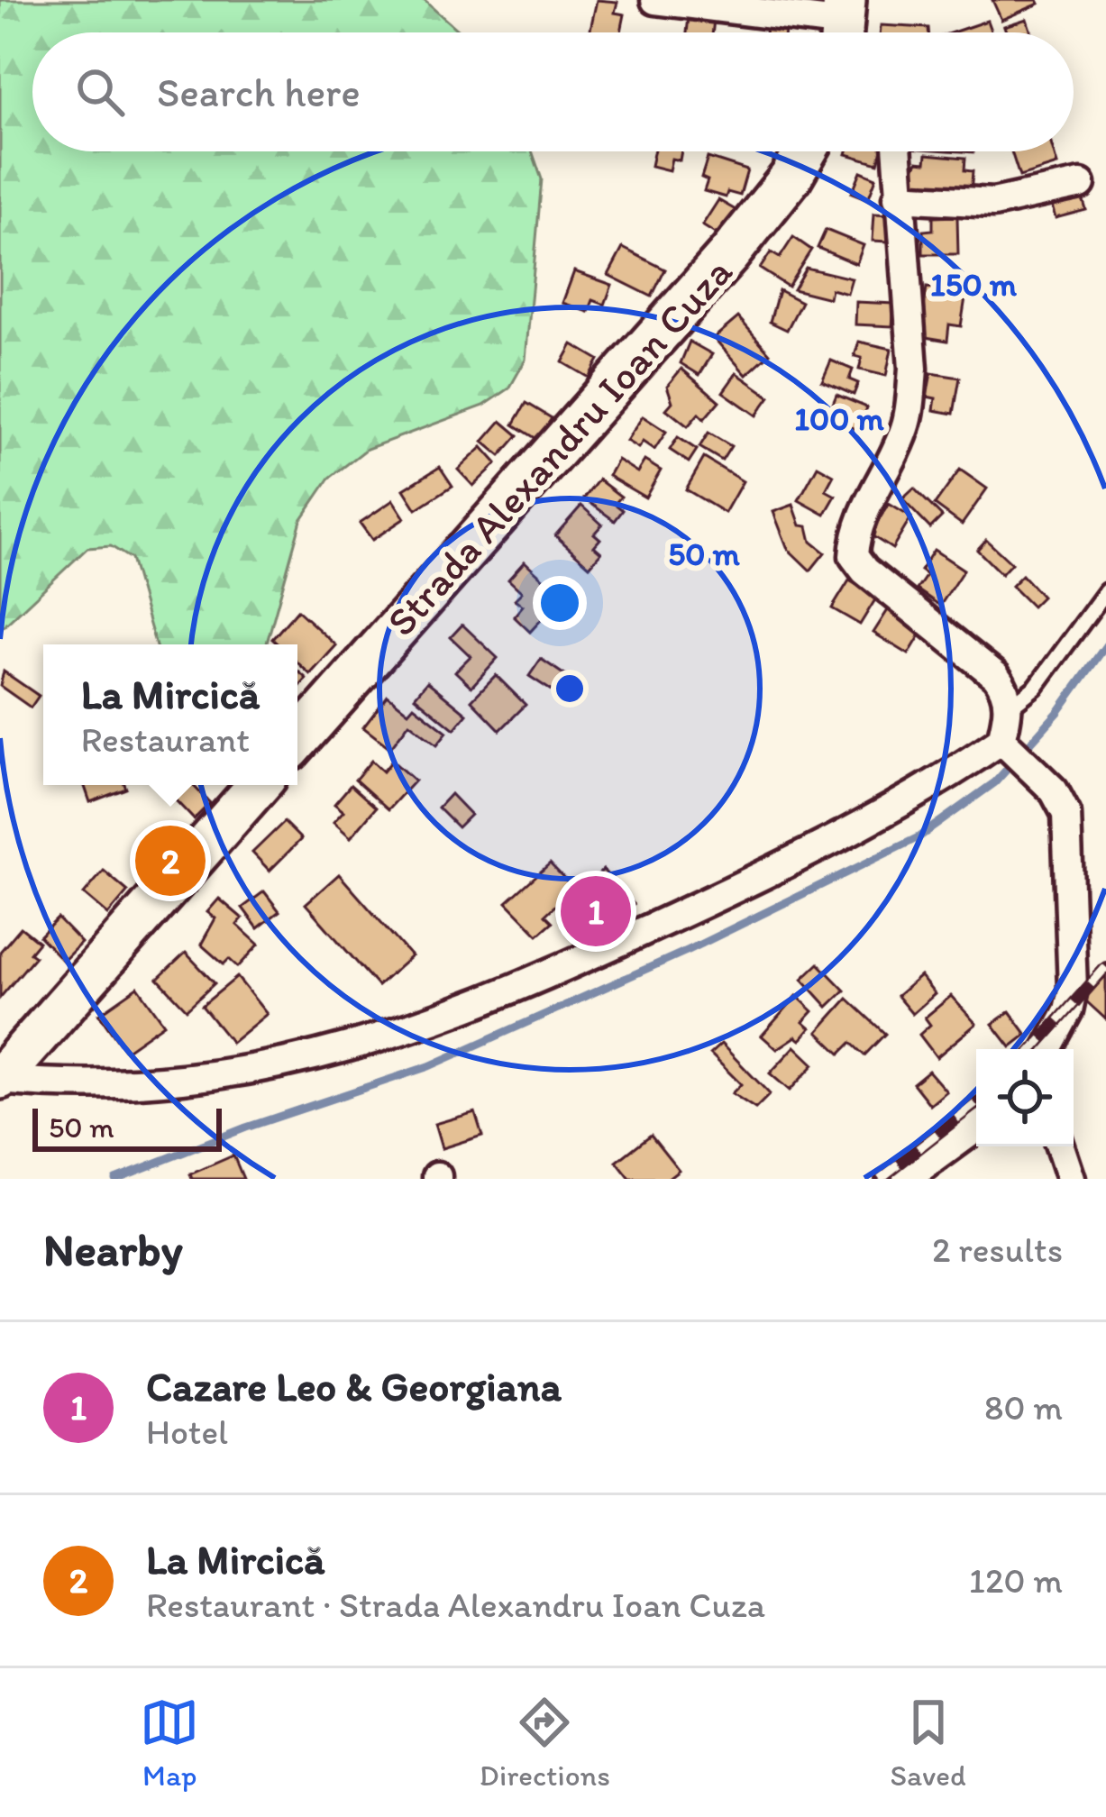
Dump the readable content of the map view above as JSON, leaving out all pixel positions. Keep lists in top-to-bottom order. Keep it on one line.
{"streets":{"main road":["Strada Alexandru Ioan Cuza"]},"scale_bar":"50 m","page":{"search":"Search here","popup":["La Mircică","Restaurant"],"pins":["2","1"],"scale":"50 m","heading":["Nearby","2 results"],"list":[{"mark":"1","name":"Cazare Leo & Georgiana","note":"Hotel","value":"80 m"},{"mark":"2","name":"La Mircică","note":"Restaurant · Strada Alexandru Ioan Cuza","value":"120 m"}],"nav":["Map","Directions","Saved"]},"rings":["150 m","100 m","50 m"]}
